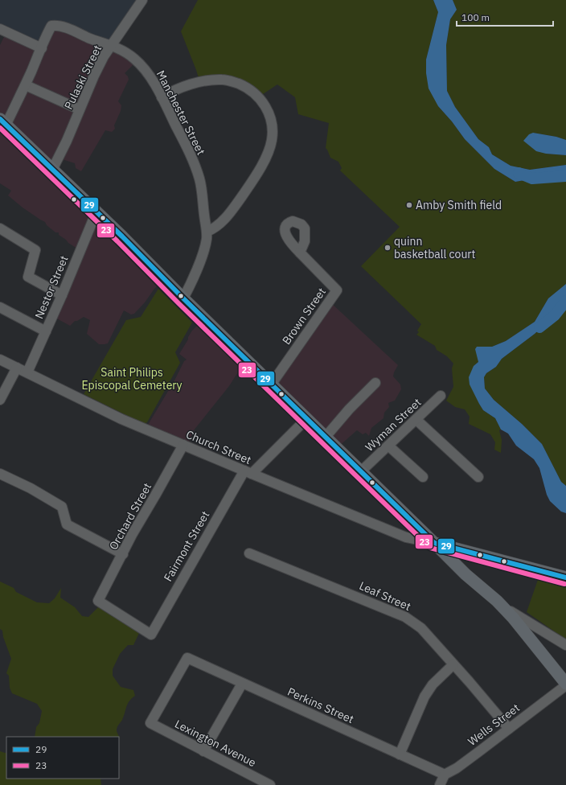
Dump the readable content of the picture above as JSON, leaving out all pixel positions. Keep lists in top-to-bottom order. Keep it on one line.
{"streets":{"street":["Pulaski Street","Manchester Street","Nestor Street","Brown Street","Wyman Street","Church Street","Orchard Street","Fairmont Street","Leaf Street","Perkins Street","Wells Street","Lexington Avenue"]},"crossings":[["Pulaski Street","Manchester Street"],["Nestor Street","Church Street"],["Church Street","Orchard Street"],["Church Street","Fairmont Street"],["Orchard Street","Fairmont Street"],["Leaf Street","Wells Street"],["Perkins Street","Wells Street"],["Perkins Street","Lexington Avenue"]],"parks":["Saint Philips Episcopal Cemetery"],"places":["Amby Smith field","quinn basketball court"],"lines":["transit line 29","transit line 23"],"legend":["29","23"],"scale_bar":"100 m"}
